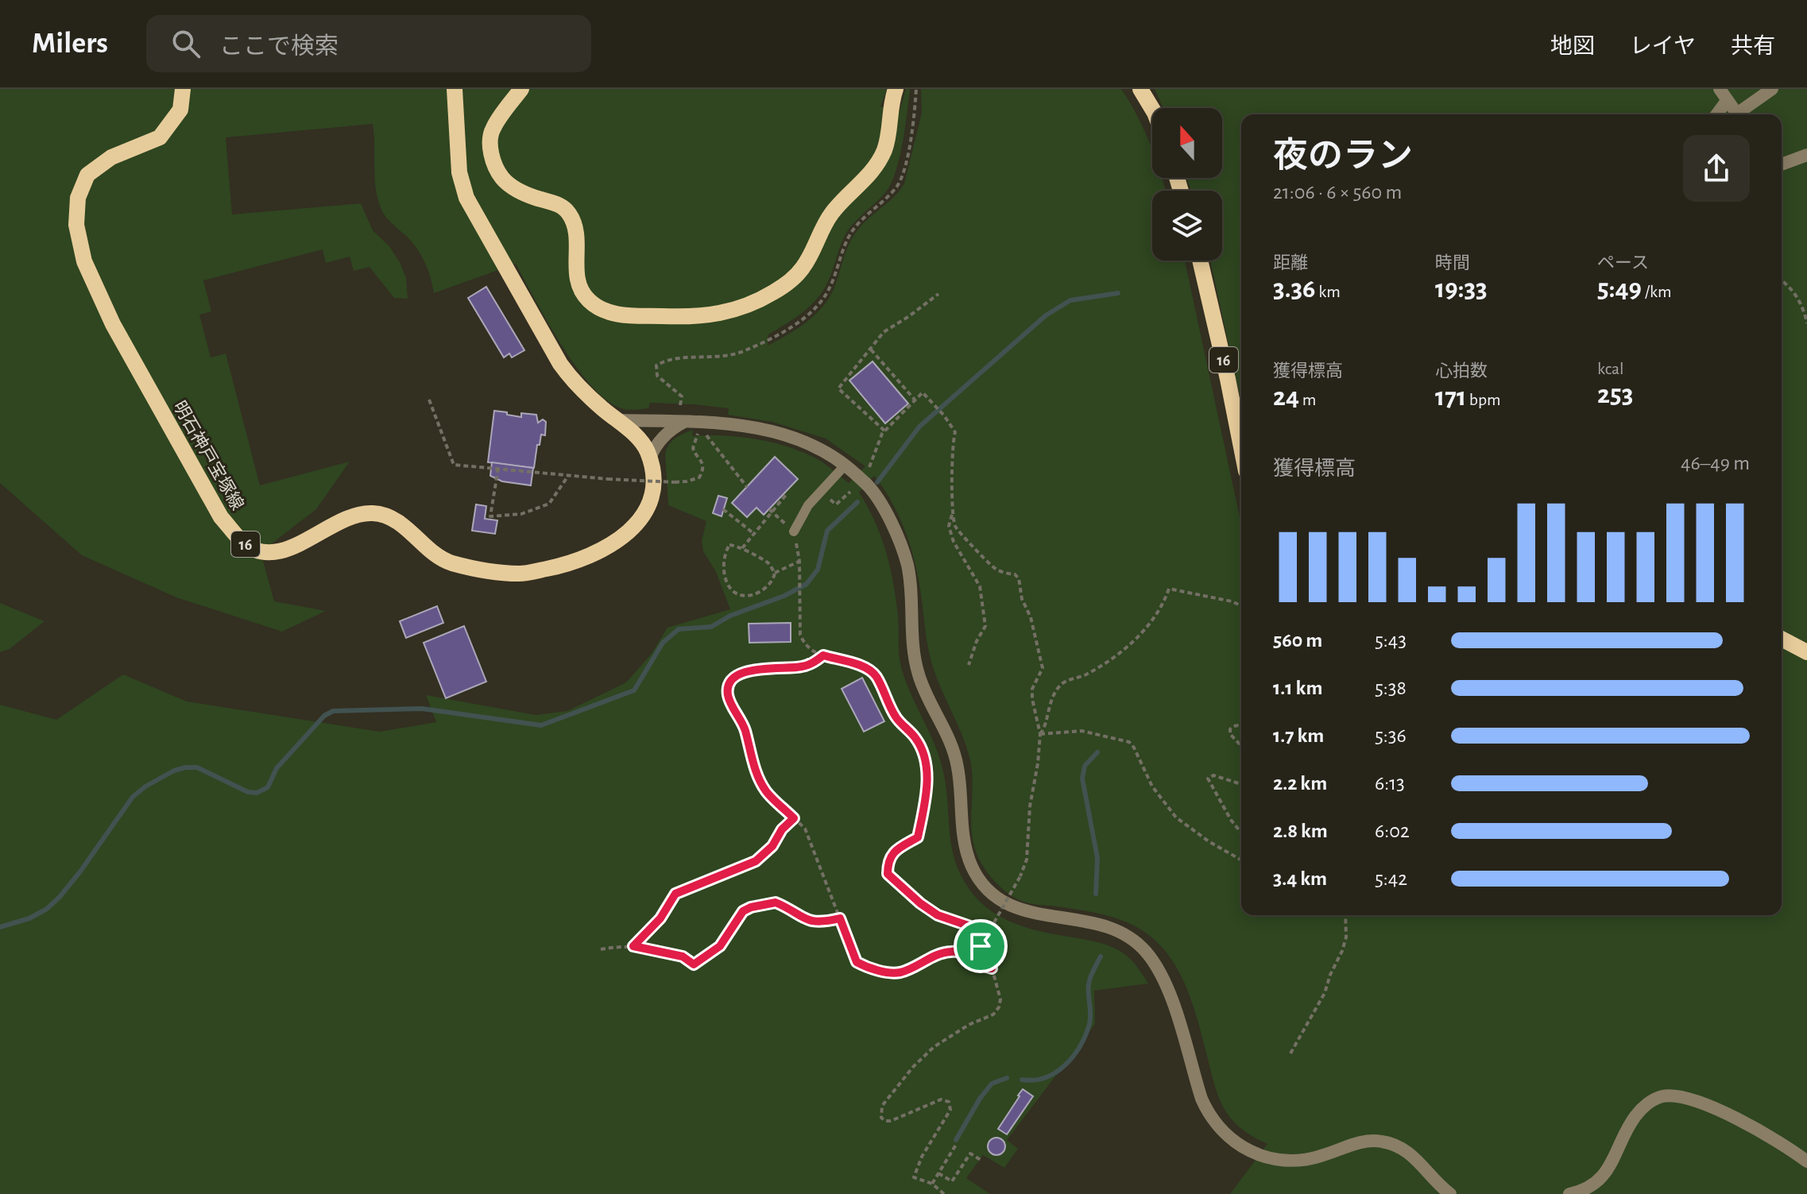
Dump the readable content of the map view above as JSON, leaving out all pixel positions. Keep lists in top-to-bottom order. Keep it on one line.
{"streets":{"main road":["16","明石神戸宝塚線"]},"north":"top","page":{"header":"Milers","search":"ここで検索","nav":["地図","レイヤ","共有"],"heading":["夜のラン","21:06 · 6 × 560 m"],"stats":[["距離","3.36 km"],["時間","19:33"],["ペース","5:49 /km"],["獲得標高","24 m"],["心拍数","171 bpm"],["kcal","253"]],"chart":["獲得標高","46–49 m"],"list":[{"name":"560 m","note":"5:43"},{"name":"1.1 km","note":"5:38"},{"name":"1.7 km","note":"5:36"},{"name":"2.2 km","note":"6:13"},{"name":"2.8 km","note":"6:02"},{"name":"3.4 km","note":"5:42"}]}}
